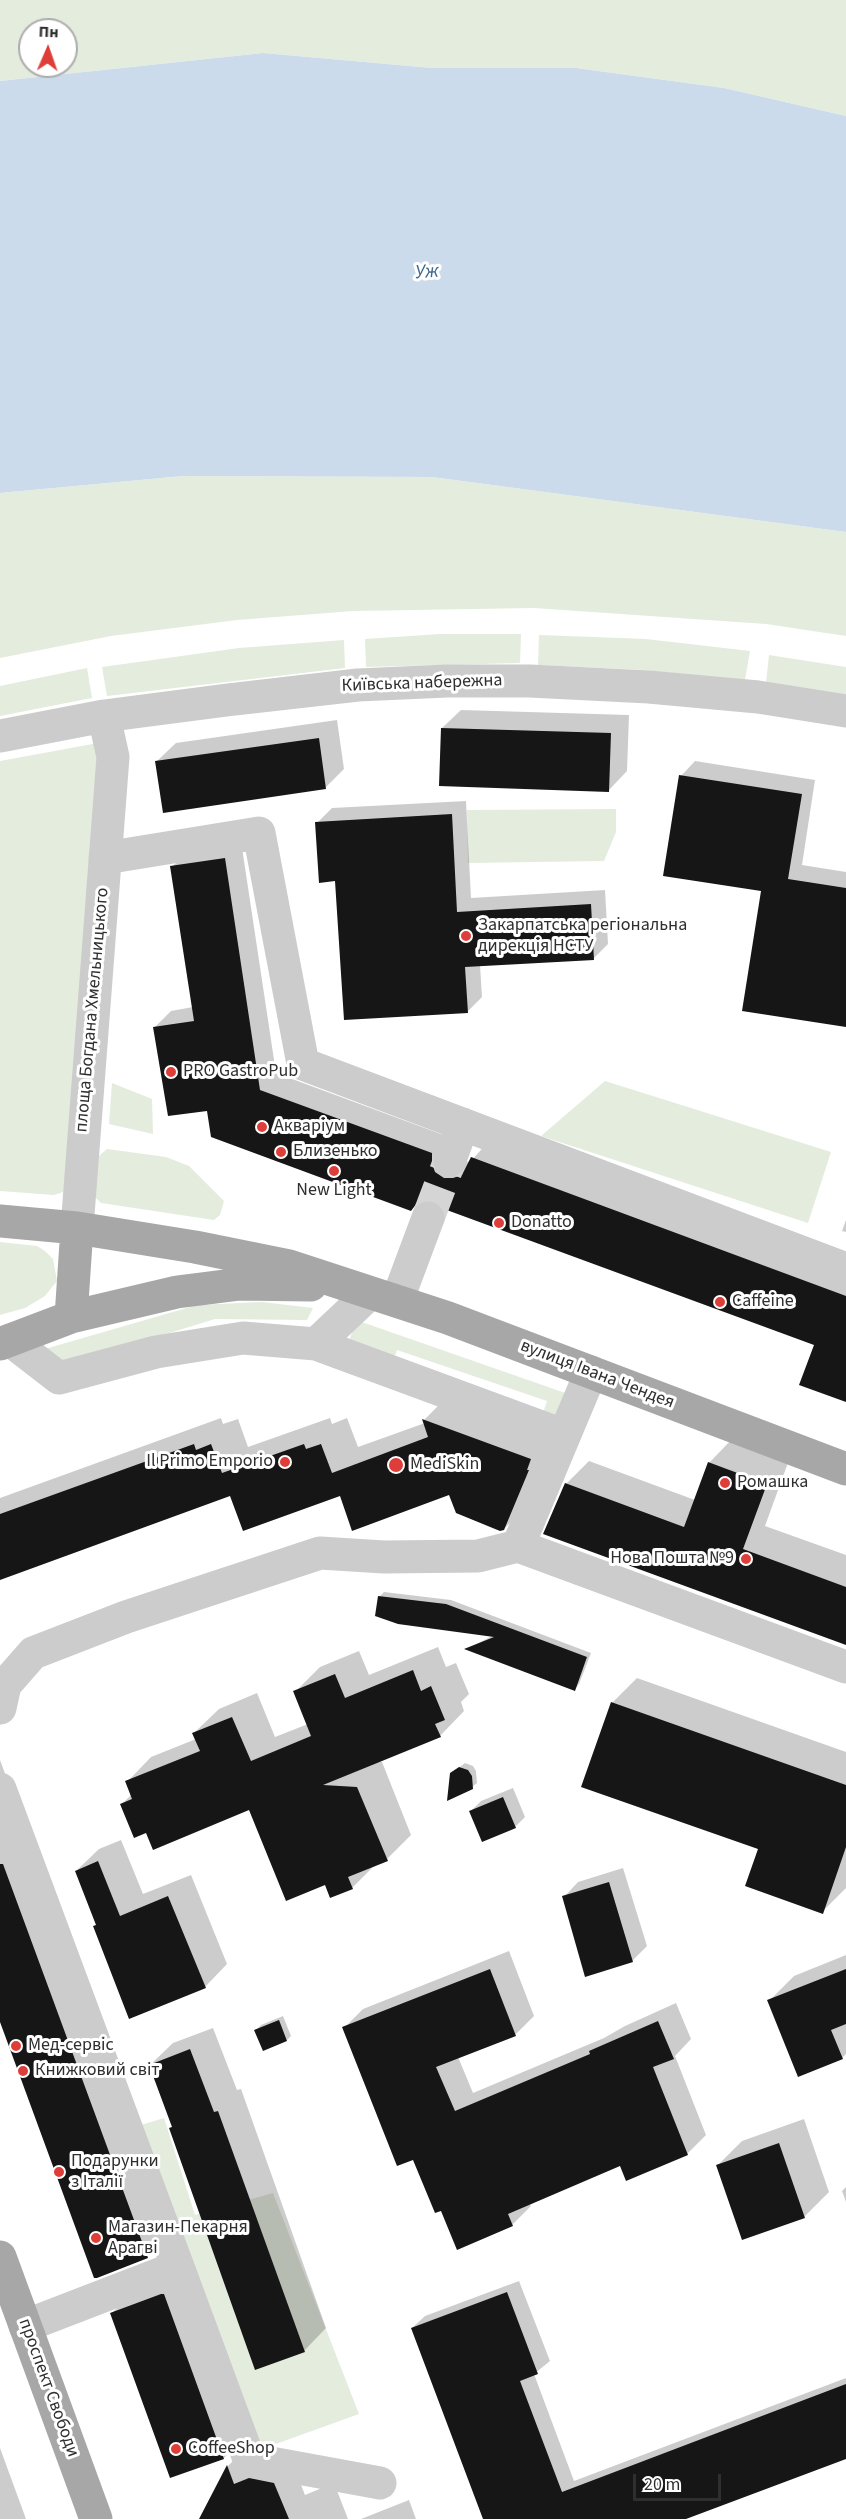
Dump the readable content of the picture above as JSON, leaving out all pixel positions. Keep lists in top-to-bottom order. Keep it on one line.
{"streets":{"main road":["вулиця Івана Чендея","проспект Свободи"],"street":["Київська набережна","площа Богдана Хмельницького"]},"crossings":[["Київська набережна","площа Богдана Хмельницького"],["площа Богдана Хмельницького","вулиця Івана Чендея"]],"water":["Уж"],"places":["Закарпатська регіональна дирекція НСТУ","PRO GastroPub","Акваріум","Близенько","New Light","Donatto","Caffeine","Il Primo Emporio","MediSkin","Ромашка","Нова Пошта №9","Мед-сервіс","Книжковий світ","Подарунки з Італії","Магазин-Пекарня Арагві","CoffeeShop"],"scale_bar":"20 m","north":"top"}
